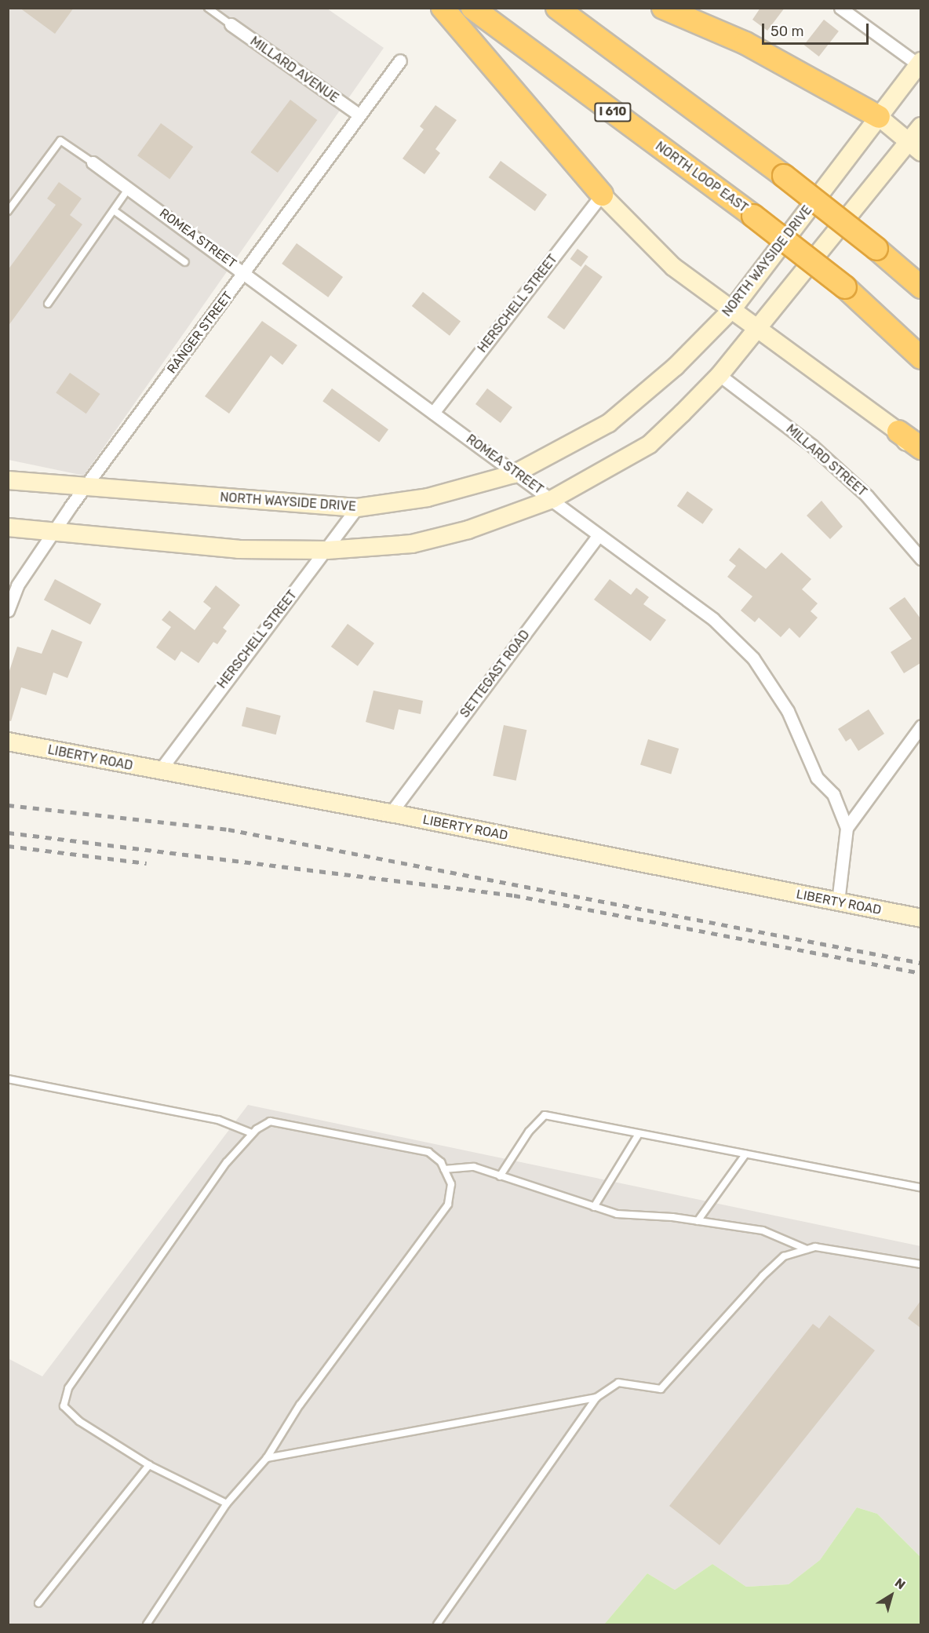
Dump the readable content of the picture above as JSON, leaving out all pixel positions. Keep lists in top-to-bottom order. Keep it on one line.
{"streets":{"highway":["I 610","NORTH LOOP EAST"],"main road":["NORTH WAYSIDE DRIVE","LIBERTY ROAD"],"street":["MILLARD AVENUE","ROMEA STREET","HERSCHELL STREET","RANGER STREET","MILLARD STREET","SETTEGAST ROAD"]},"crossings":[["MILLARD AVENUE","RANGER STREET"],["ROMEA STREET","NORTH WAYSIDE DRIVE"],["ROMEA STREET","HERSCHELL STREET"],["ROMEA STREET","RANGER STREET"],["ROMEA STREET","SETTEGAST ROAD"],["NORTH WAYSIDE DRIVE","HERSCHELL STREET"],["NORTH WAYSIDE DRIVE","RANGER STREET"],["HERSCHELL STREET","LIBERTY ROAD"],["SETTEGAST ROAD","LIBERTY ROAD"]],"scale_bar":"50 m","north":"top right"}
